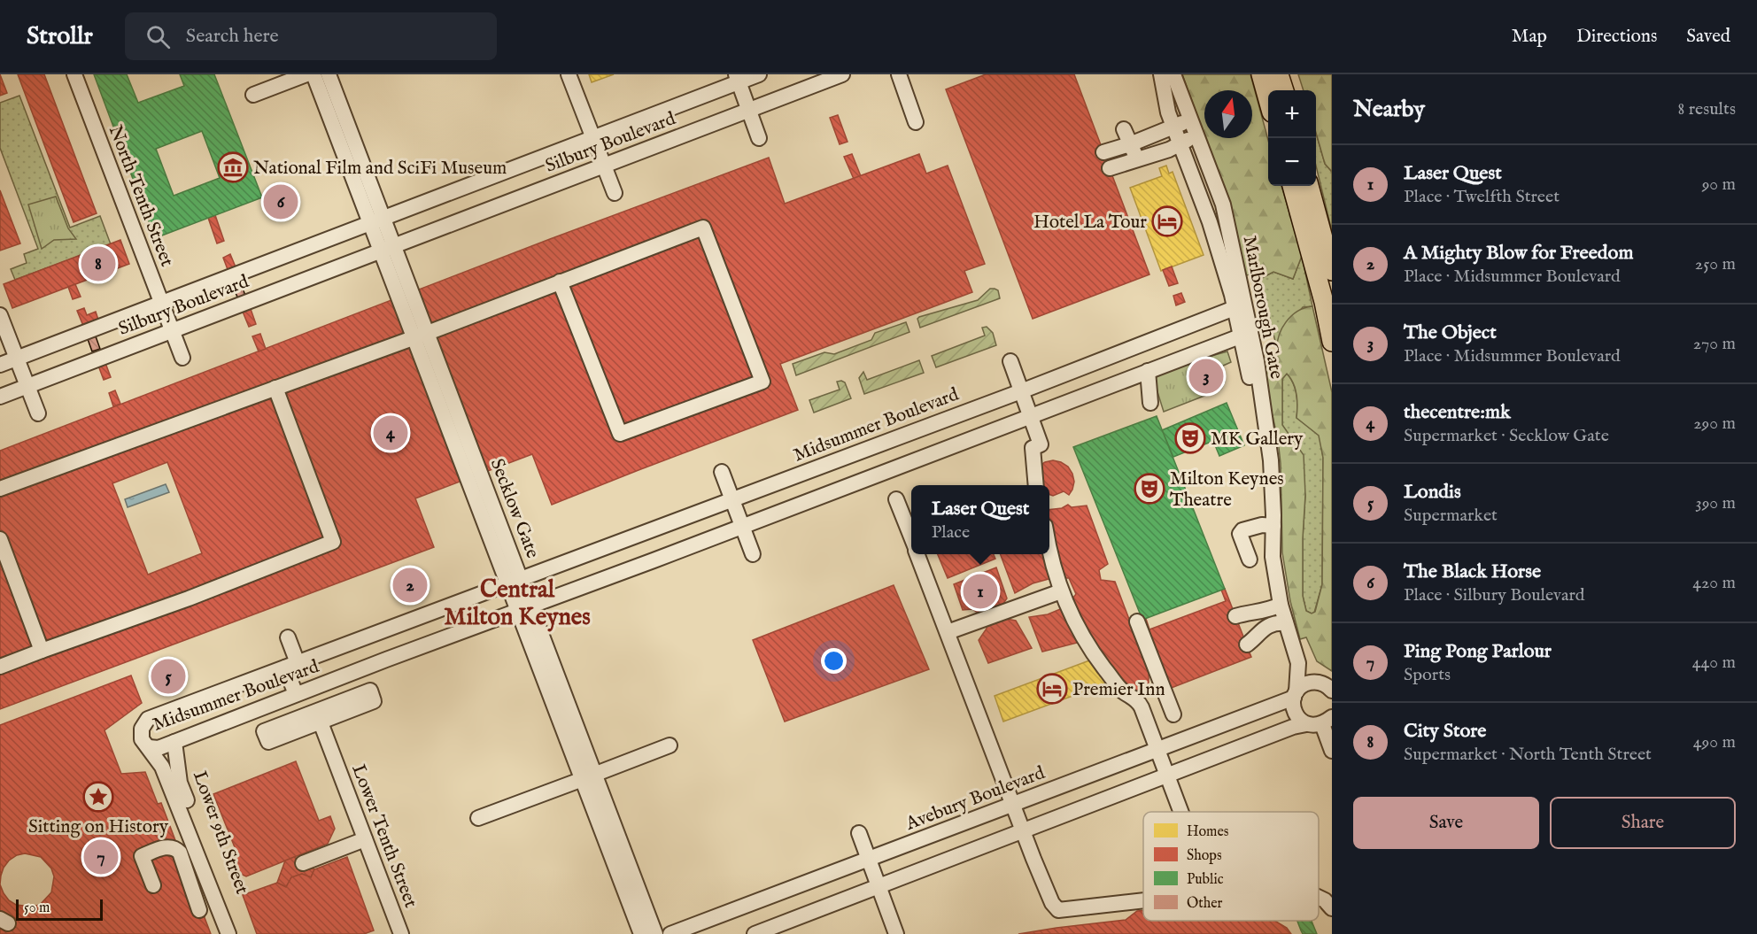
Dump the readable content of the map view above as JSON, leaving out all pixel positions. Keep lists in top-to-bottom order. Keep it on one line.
{"streets":{"street":["Silbury Boulevard","North Tenth Street","Marlborough Gate","Midsummer Boulevard","Secklow Gate","Avebury Boulevard","Lower 9th Street","Lower Tenth Street"]},"crossings":[["Silbury Boulevard","North Tenth Street"],["Silbury Boulevard","Secklow Gate"],["Marlborough Gate","Midsummer Boulevard"],["Marlborough Gate","Avebury Boulevard"],["Midsummer Boulevard","Secklow Gate"],["Midsummer Boulevard","Lower 9th Street"]],"districts":["Central Milton Keynes"],"places":{"museum":["National Film and SciFi Museum"],"hotel":["Hotel La Tour","Premier Inn"],"theatre":["MK Gallery","Milton Keynes Theatre"],"place":["Sitting on History"]},"legend":["Homes","Shops","Public","Other"],"scale_bar":"50 m","north":"top","page":{"header":"Strollr","search":"Search here","nav":["Map","Directions","Saved"],"heading":["Nearby","8 results"],"map_buttons":["+","−"],"list":[{"mark":"1","name":"Laser Quest","note":"Place · Twelfth Street","value":"90 m"},{"mark":"2","name":"A Mighty Blow for Freedom","note":"Place · Midsummer Boulevard","value":"250 m"},{"mark":"3","name":"The Object","note":"Place · Midsummer Boulevard","value":"270 m"},{"mark":"4","name":"thecentre:mk","note":"Supermarket · Secklow Gate","value":"290 m"},{"mark":"5","name":"Londis","note":"Supermarket","value":"390 m"},{"mark":"6","name":"The Black Horse","note":"Place · Silbury Boulevard","value":"420 m"},{"mark":"7","name":"Ping Pong Parlour","note":"Sports","value":"440 m"},{"mark":"8","name":"City Store","note":"Supermarket · North Tenth Street","value":"490 m"}],"pins":["6","8","3","4","2","1","5","7"],"popup":["Laser Quest","Place"],"buttons":["Save","Share"],"scale":"50 m"}}
